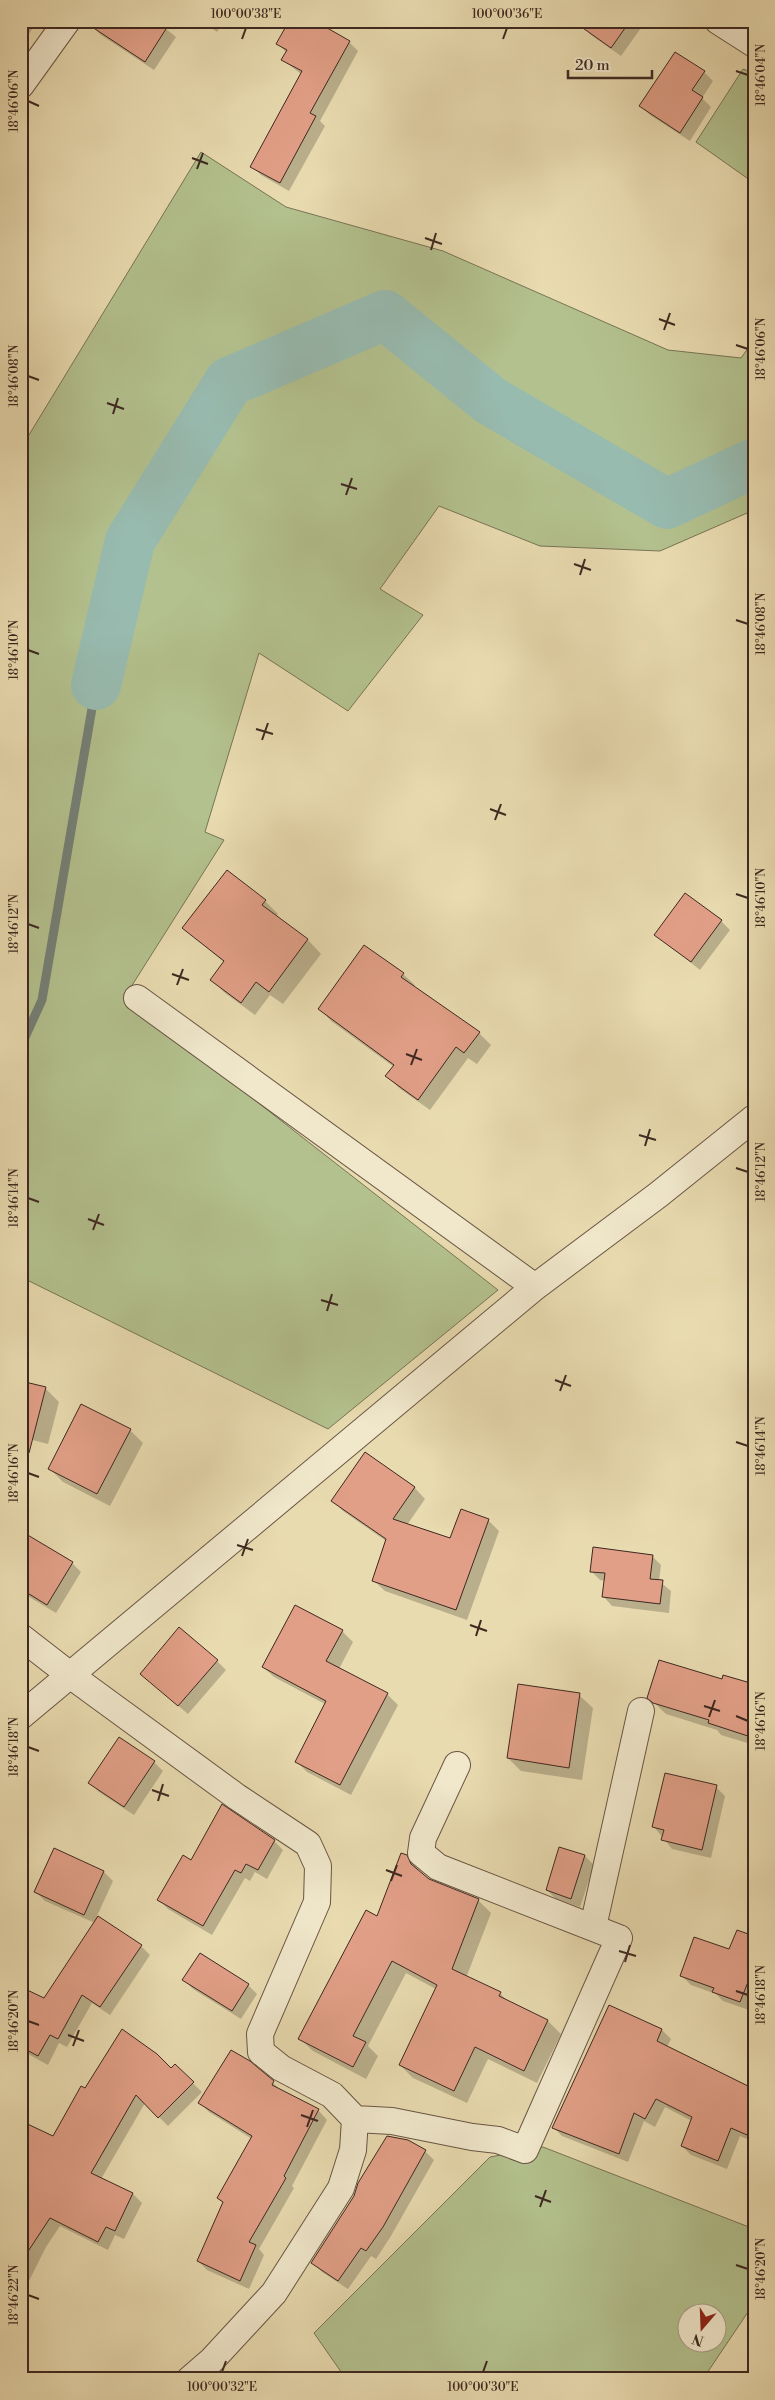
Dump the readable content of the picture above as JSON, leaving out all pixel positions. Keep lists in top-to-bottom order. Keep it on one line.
{"scale_bar":"20 m","north":"bottom","coordinates":["100°00'38\"E","100°00'36\"E","18°46'04\"N","18°46'06\"N","18°46'08\"N","18°46'10\"N","18°46'12\"N","18°46'14\"N","18°46'16\"N","18°46'18\"N","18°46'20\"N","18°46'22\"N","100°00'32\"E","100°00'30\"E"]}
